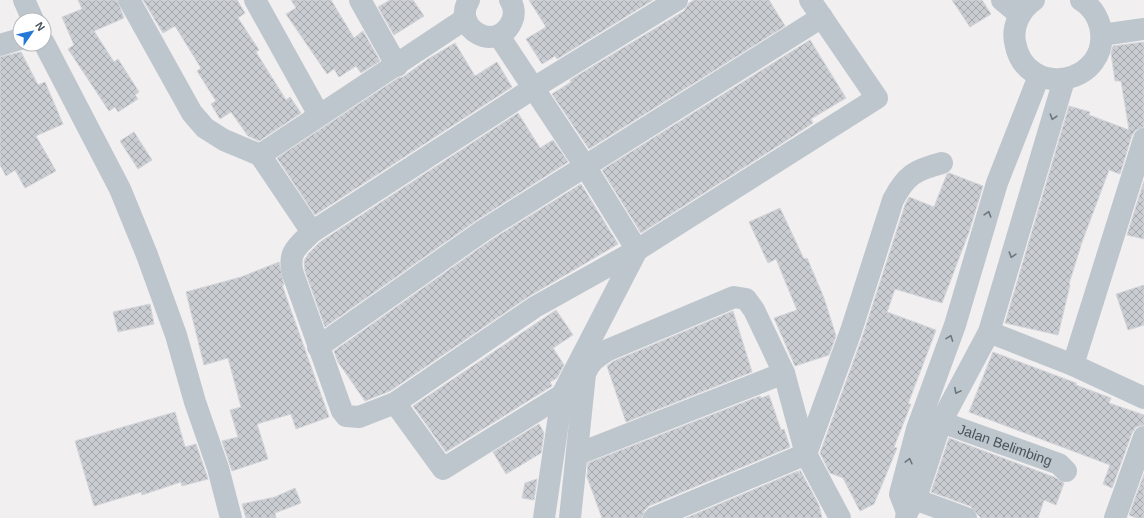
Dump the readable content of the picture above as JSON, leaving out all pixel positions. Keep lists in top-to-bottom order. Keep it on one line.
{"streets":{"street":["Jalan Belimbing"]},"north":"top right"}
